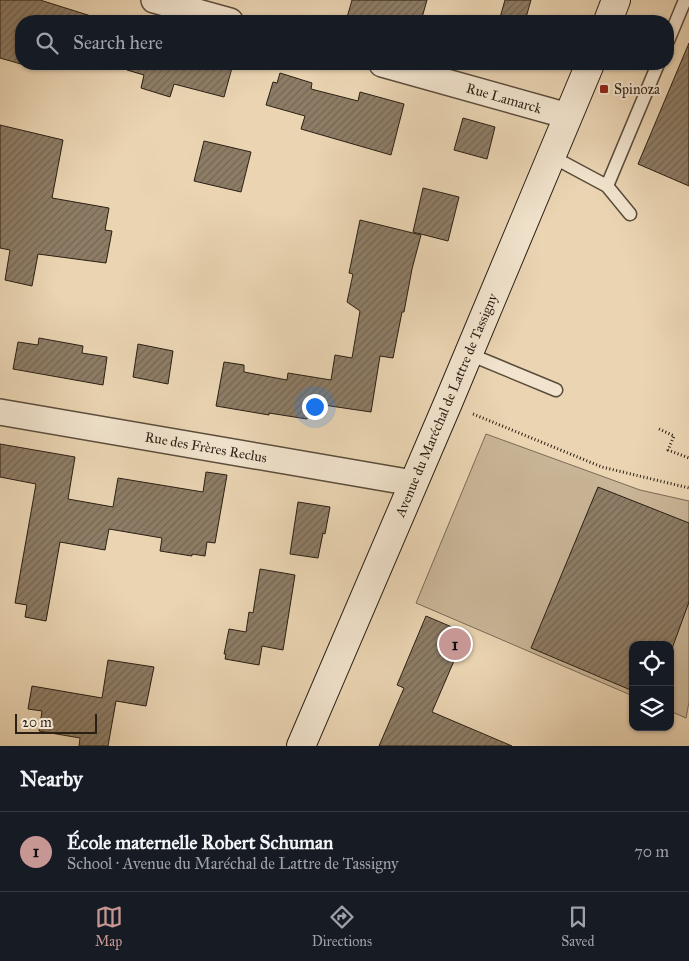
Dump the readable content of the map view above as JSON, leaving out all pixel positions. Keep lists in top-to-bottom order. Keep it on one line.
{"streets":{"street":["Rue Lamarck","Avenue du Maréchal de Lattre de Tassigny","Rue des Frères Reclus"]},"crossings":[["Rue Lamarck","Avenue du Maréchal de Lattre de Tassigny"],["Avenue du Maréchal de Lattre de Tassigny","Rue des Frères Reclus"]],"places":{"transit":["Spinoza"]},"scale_bar":"20 m","page":{"search":"Search here","pins":"1","scale":"20 m","heading":"Nearby","list":[{"mark":"1","name":"École maternelle Robert Schuman","note":"School · Avenue du Maréchal de Lattre de Tassigny","value":"70 m"}],"nav":["Map","Directions","Saved"]}}
